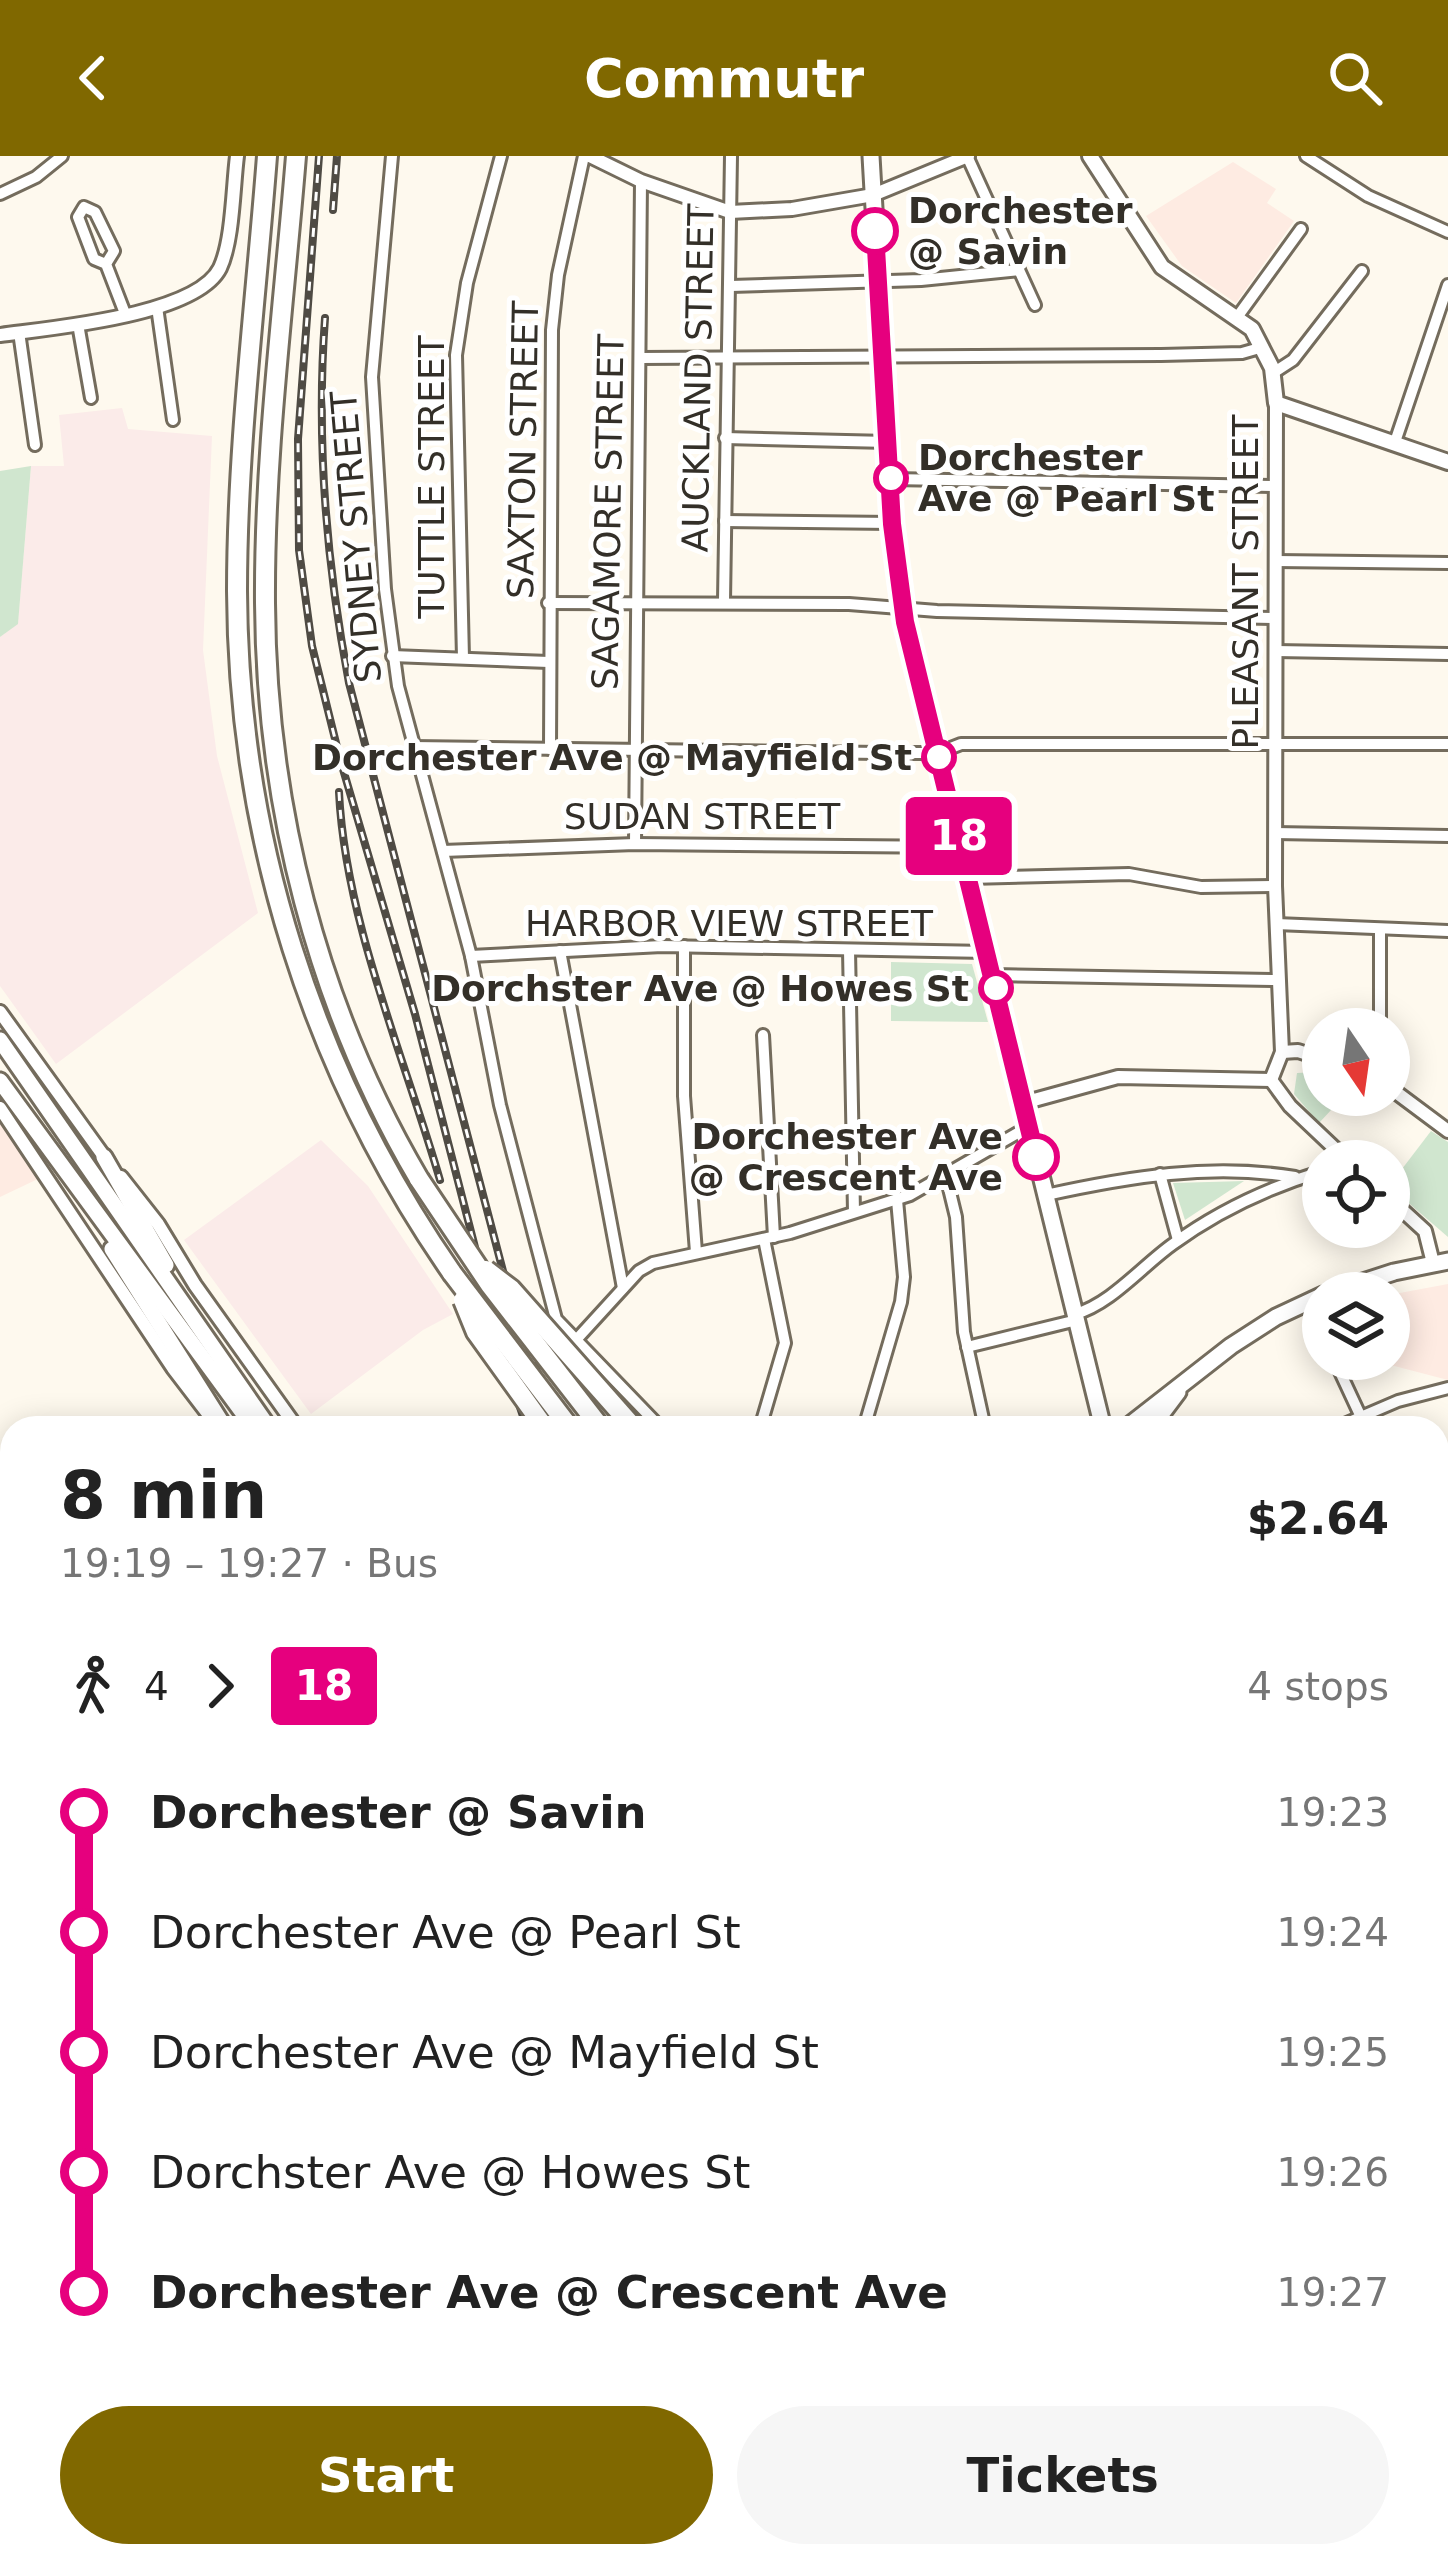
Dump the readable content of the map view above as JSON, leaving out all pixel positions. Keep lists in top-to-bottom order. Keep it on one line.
{"streets":{"main road":["PLEASANT STREET"],"street":["AUCKLAND STREET","SAXTON STREET","TUTTLE STREET","SAGAMORE STREET","SYDNEY STREET","SUDAN STREET","HARBOR VIEW STREET"]},"crossings":[["SAGAMORE STREET","SUDAN STREET"],["SYDNEY STREET","SUDAN STREET"],["SYDNEY STREET","HARBOR VIEW STREET"]],"places":["Dorchester @ Savin","Dorchester Ave @ Pearl St","Dorchester Ave @ Mayfield St","Dorchster Ave @ Howes St","Dorchester Ave @ Crescent Ave"],"lines":["bus line 18"],"north":"bottom","page":{"header":"Commutr","on_map":"18","heading":["8 min","19:19 – 19:27 · Bus","$2.64"],"legs":["4","18","4 stops"],"list":[{"name":"Dorchester @ Savin","value":"19:23"},{"name":"Dorchester Ave @ Pearl St","value":"19:24"},{"name":"Dorchester Ave @ Mayfield St","value":"19:25"},{"name":"Dorchster Ave @ Howes St","value":"19:26"},{"name":"Dorchester Ave @ Crescent Ave","value":"19:27"}],"buttons":["Start","Tickets"]}}
